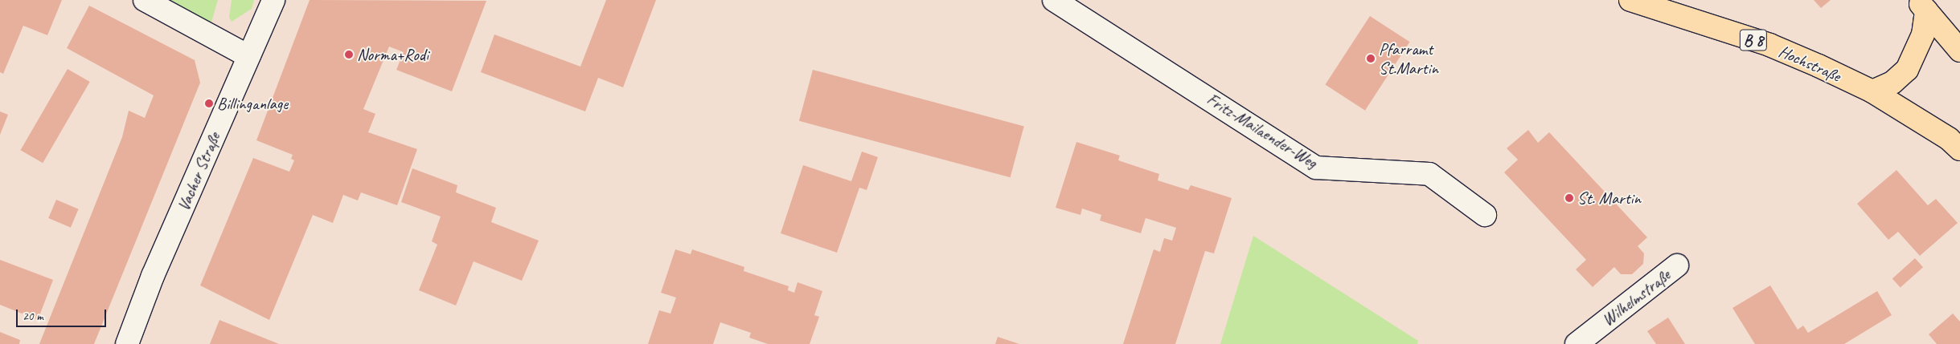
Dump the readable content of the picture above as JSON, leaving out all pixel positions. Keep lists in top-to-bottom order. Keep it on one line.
{"streets":{"main road":["B 8","Hochstraße"],"street":["Fritz-Mailaender-Weg","Vacher Straße","Wilhelmstraße"]},"crossings":[["B 8","Hochstraße"]],"places":["Norma+Rodi","Pfarramt St.Martin","Billinganlage","St. Martin"],"scale_bar":"20 m"}
